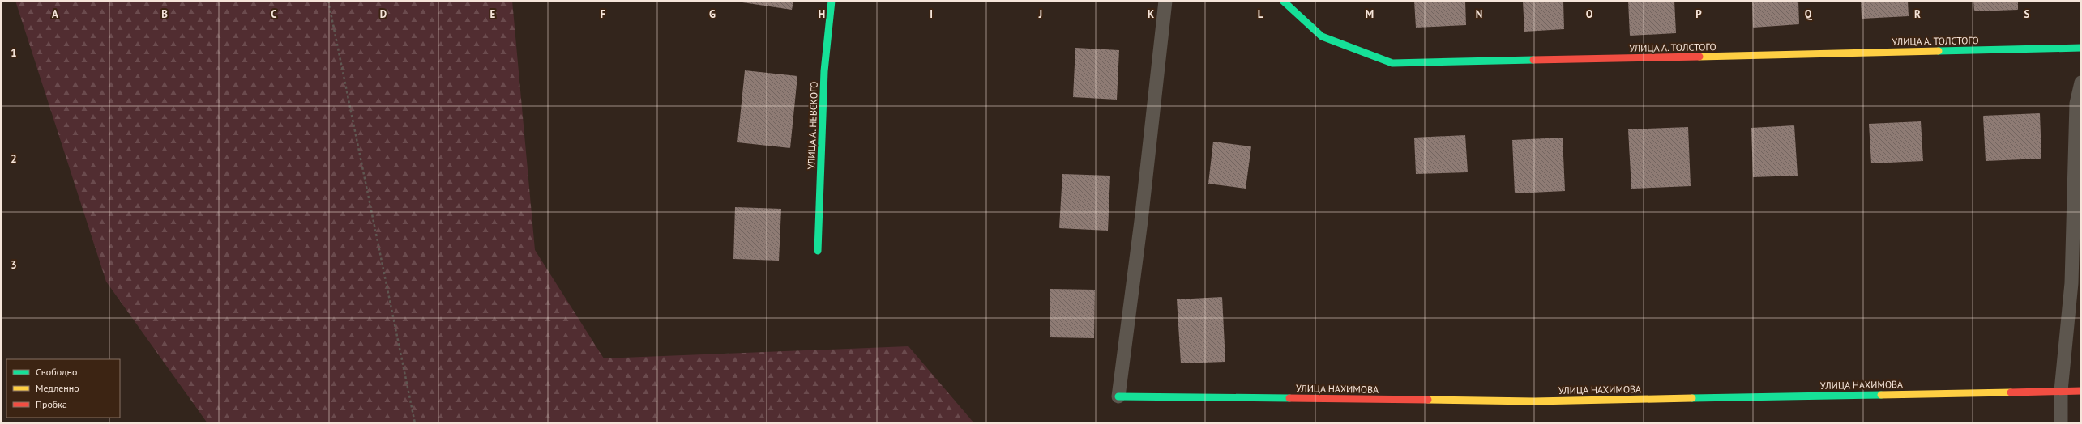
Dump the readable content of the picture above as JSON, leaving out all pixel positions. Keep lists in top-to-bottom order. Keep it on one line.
{"streets":{"street":["УЛИЦА А. ТОЛСТОГО","УЛИЦА А. НЕВСКОГО","УЛИЦА НАХИМОВА"]},"legend":["Свободно","Медленно","Пробка"],"grid":{"columns":["A","B","C","D","E","F","G","H","I","J","K","L","M","N","O","P","Q","R","S"],"rows":["1","2","3"]}}
